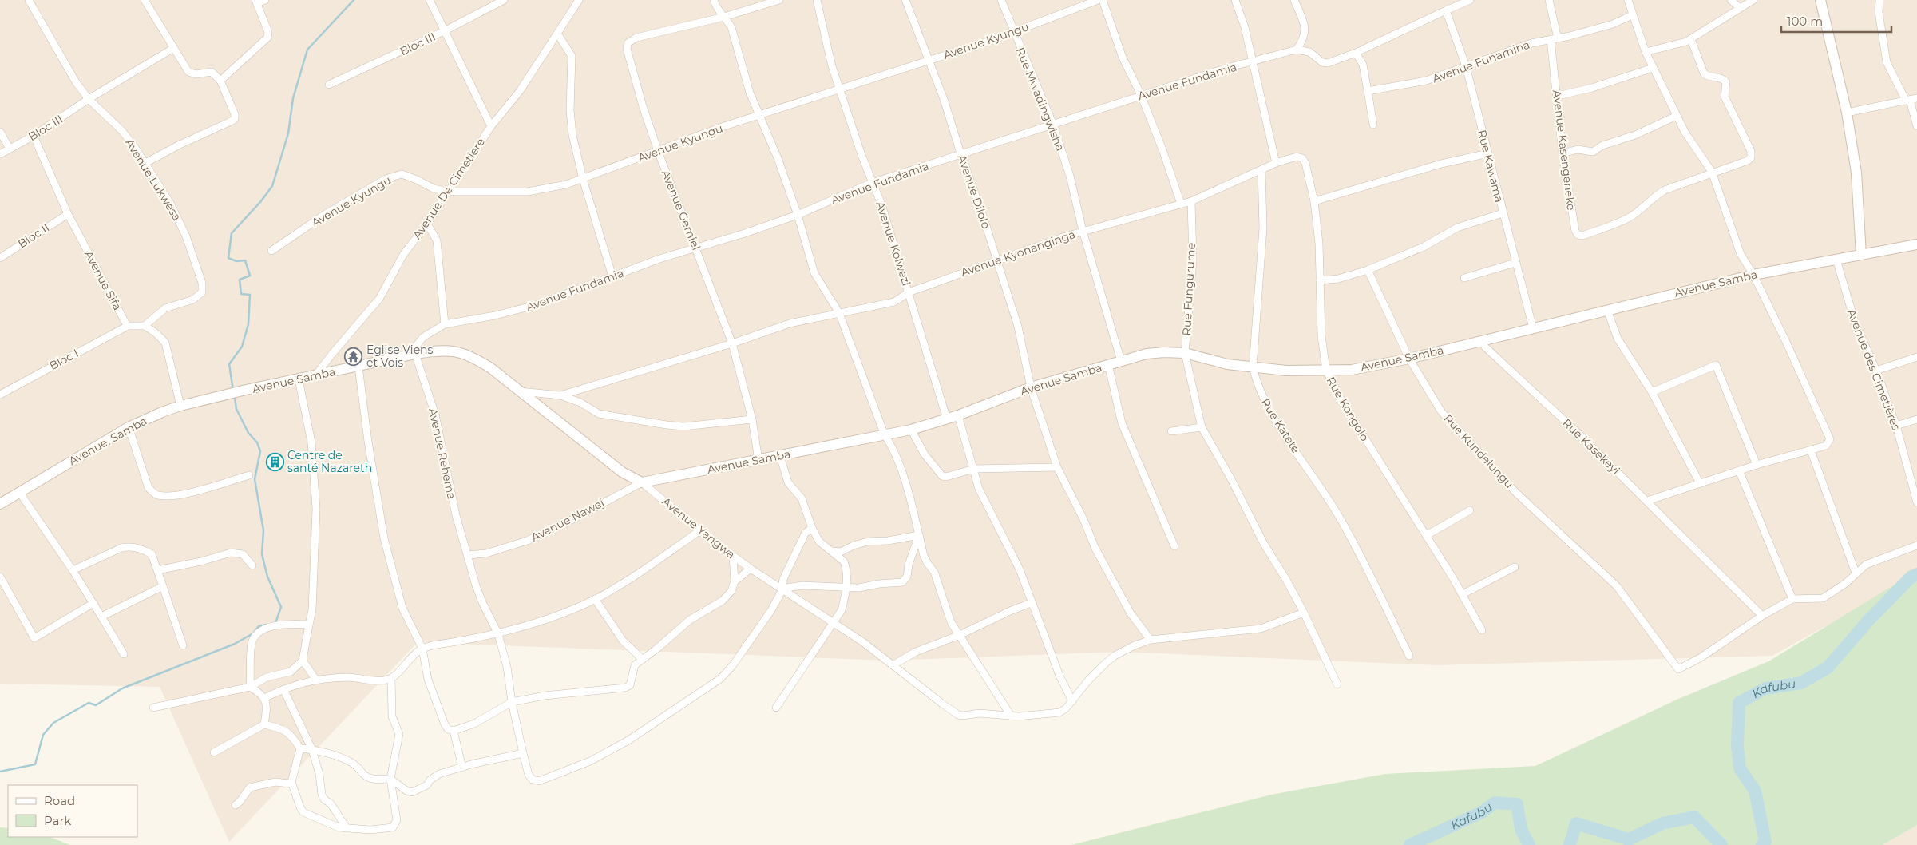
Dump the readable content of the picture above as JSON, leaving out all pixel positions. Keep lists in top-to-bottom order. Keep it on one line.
{"streets":{"street":["Avenue Kyungu","Bloc III","Avenue Funamina","Avenue Fundamia","Rue Mwadingwisha","Avenue Kasengeneke","Rue Kawama","Avenue Lukwesa","Avenue De Cimetiere","Avenue Dilolo","Avenue Gemiel","Bloc II","Avenue Kolwezi","Avenue Kyonanginga","Avenue Sifa","Avenue Samba","Rue Fungurume","Bloc I","Avenue des Cimetières","Rue Kongolo","Rue Katete","Avenue. Samba","Rue Kasekeyi","Rue Kundelungu","Avenue Rehema","Avenue Nawej","Avenue Yangwa"]},"crossings":[["Avenue Kyungu","Rue Mwadingwisha"],["Avenue Kyungu","Avenue De Cimetiere"],["Avenue Kyungu","Avenue Dilolo"],["Avenue Kyungu","Avenue Gemiel"],["Avenue Kyungu","Avenue Kolwezi"],["Bloc III","Avenue Lukwesa"],["Bloc III","Avenue Sifa"],["Avenue Funamina","Avenue Kasengeneke"],["Avenue Funamina","Rue Kawama"],["Avenue Fundamia","Rue Mwadingwisha"],["Avenue Fundamia","Avenue Dilolo"],["Avenue Fundamia","Avenue Gemiel"],["Avenue Fundamia","Avenue Kolwezi"],["Avenue Fundamia","Avenue Samba"],["Avenue Fundamia","Avenue Rehema"],["Rue Mwadingwisha","Avenue Kyonanginga"],["Rue Mwadingwisha","Avenue Samba"],["Rue Kawama","Avenue Samba"],["Avenue De Cimetiere","Avenue Samba"],["Avenue Dilolo","Avenue Kyonanginga"],["Avenue Dilolo","Avenue Samba"],["Avenue Dilolo","Avenue Yangwa"],["Avenue Gemiel","Avenue Kyonanginga"],["Avenue Gemiel","Avenue Samba"],["Bloc II","Avenue Sifa"],["Avenue Kolwezi","Avenue Kyonanginga"],["Avenue Kolwezi","Avenue Samba"],["Avenue Kyonanginga","Rue Fungurume"],["Avenue Kyonanginga","Rue Kongolo"],["Avenue Kyonanginga","Rue Katete"],["Avenue Sifa","Bloc I"],["Avenue Samba","Rue Fungurume"],["Avenue Samba","Avenue des Cimetières"],["Avenue Samba","Rue Kongolo"],["Avenue Samba","Rue Katete"],["Avenue Samba","Avenue. Samba"],["Avenue Samba","Rue Kasekeyi"],["Avenue Samba","Rue Kundelungu"],["Avenue Samba","Avenue Rehema"],["Avenue Samba","Avenue Nawej"],["Avenue Samba","Avenue Yangwa"],["Rue Kasekeyi","Rue Kundelungu"],["Avenue Rehema","Avenue Nawej"],["Avenue Rehema","Avenue Yangwa"],["Avenue Nawej","Avenue Yangwa"]],"water":["Kafubu"],"places":{"temple":["Eglise Viens et Vois"],"building":["Centre de santé Nazareth"]},"legend":["Road","Park"],"scale_bar":"100 m"}
